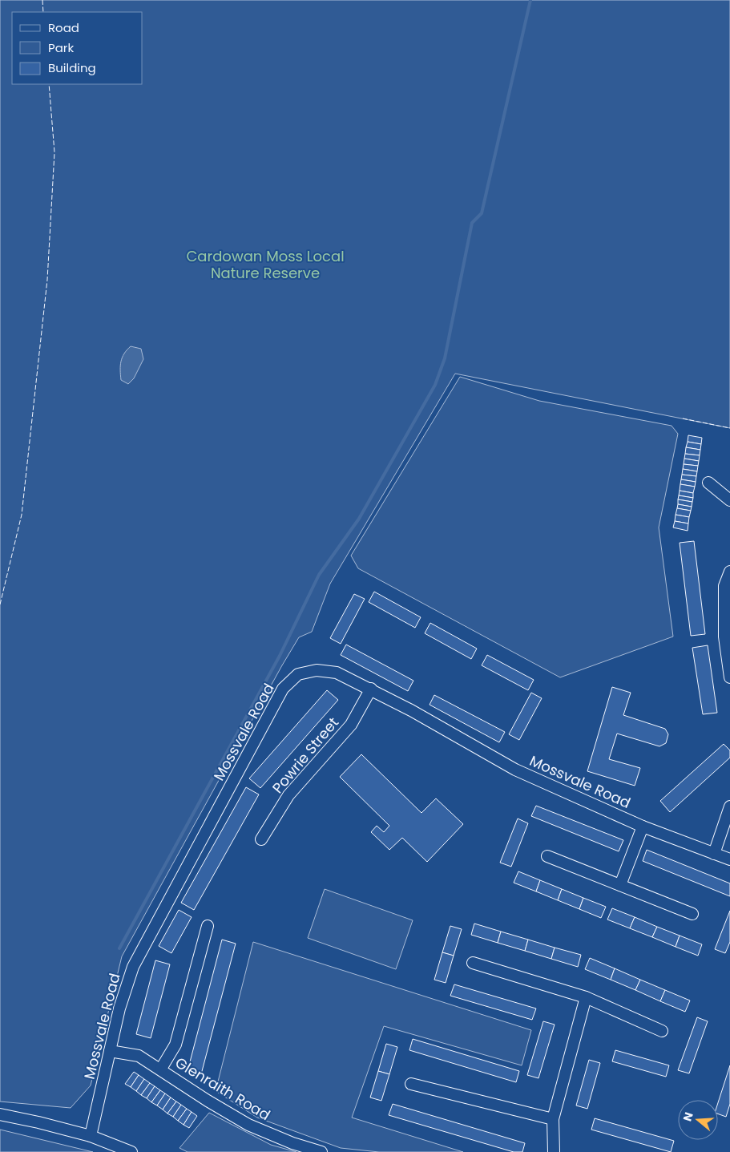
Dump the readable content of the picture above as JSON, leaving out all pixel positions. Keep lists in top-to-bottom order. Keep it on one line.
{"streets":{"street":["Mossvale Road","Powrie Street","Glenraith Road"]},"crossings":[["Mossvale Road","Powrie Street"],["Mossvale Road","Glenraith Road"]],"parks":["Cardowan Moss Local Nature Reserve"],"legend":["Road","Park","Building"],"north":"left"}
